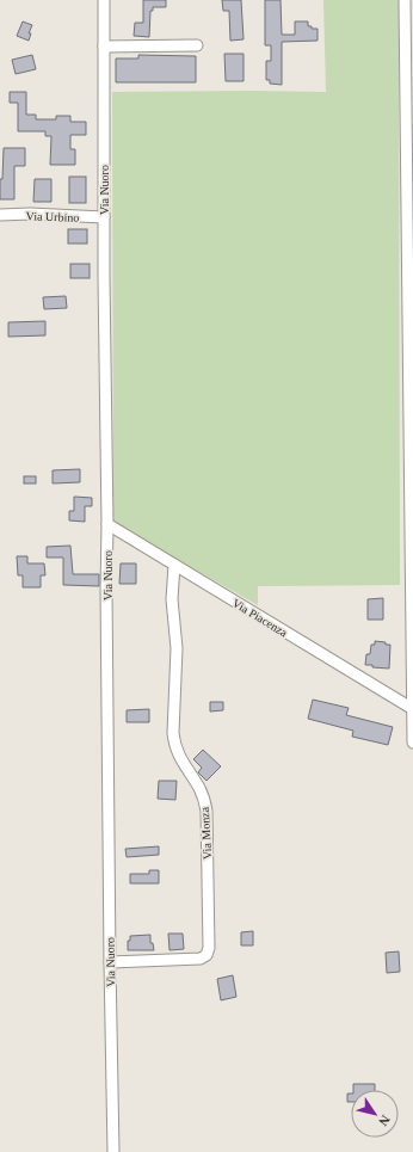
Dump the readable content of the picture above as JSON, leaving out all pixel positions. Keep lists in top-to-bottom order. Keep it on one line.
{"streets":{"street":["Via Nuoro","Via Urbino","Via Piacenza","Via Monza"]},"crossings":[["Via Nuoro","Via Urbino"],["Via Nuoro","Via Piacenza"],["Via Nuoro","Via Monza"],["Via Piacenza","Via Monza"]],"north":"bottom right"}
